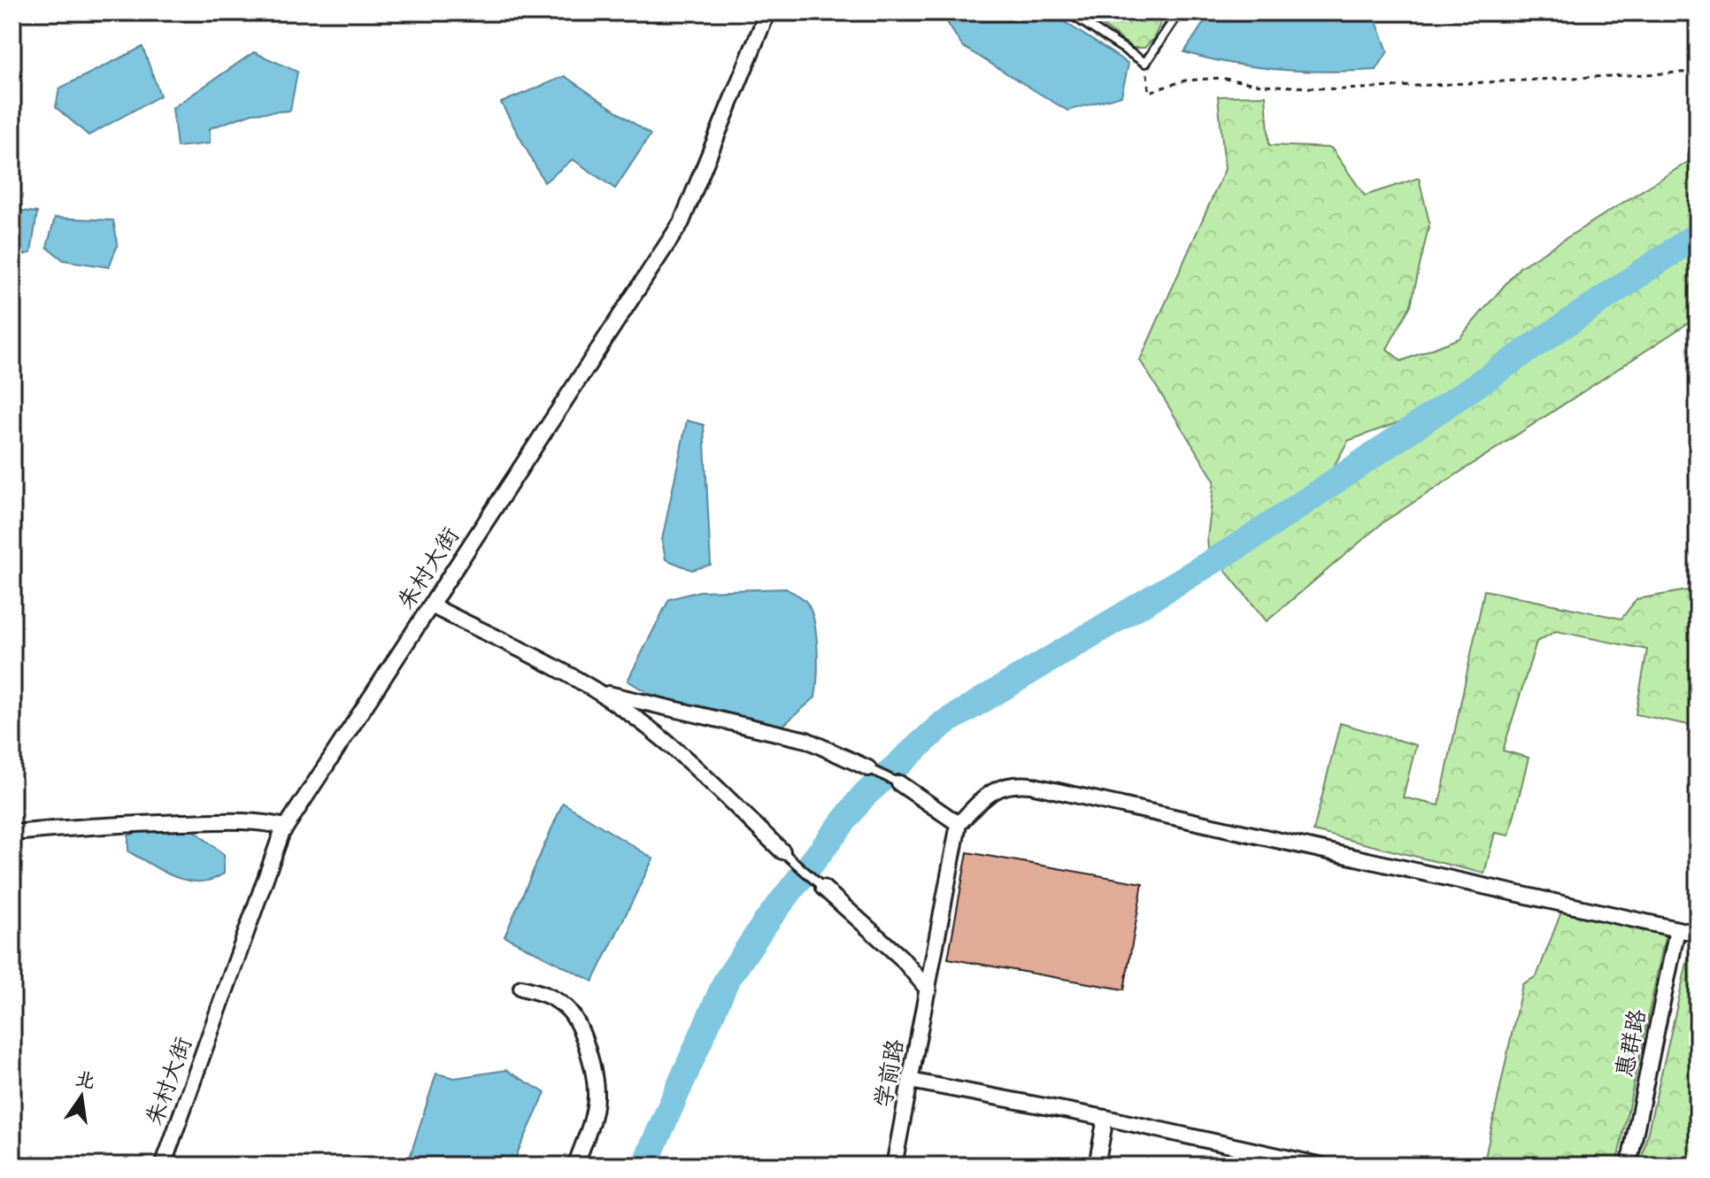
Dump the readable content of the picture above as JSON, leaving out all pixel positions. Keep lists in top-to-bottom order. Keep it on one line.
{"streets":{"street":["朱村大街","惠群路","学前路"]},"north":"top"}
